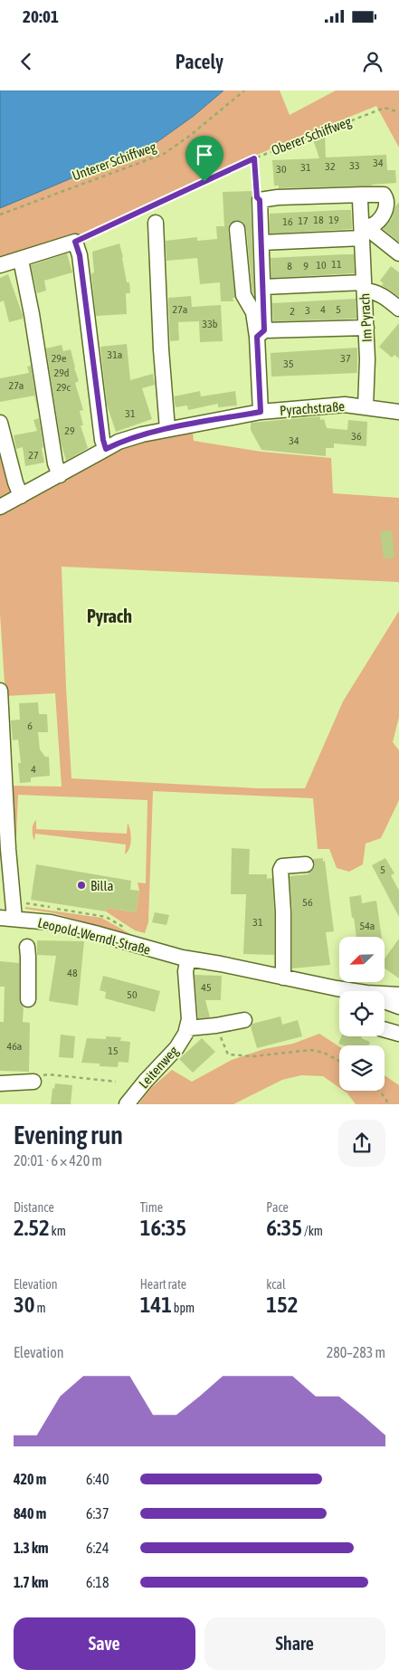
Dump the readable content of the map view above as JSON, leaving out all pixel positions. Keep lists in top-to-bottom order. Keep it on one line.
{"streets":{"street":["Im Pyrach","Pyrachstraße","Leopold-Werndl-Straße","Leitenweg"],"path":["Oberer Schiffweg","Unterer Schiffweg"]},"crossings":[["Im Pyrach","Pyrachstraße"]],"districts":["Pyrach"],"places":["Billa"],"house_numbers":["34","33","32","31","30","18","19","17","16","11","10","8","9","27a","4","5","3","2","33b","31a","29e","37","35","29d","27a","29c","31","29","36","34","27","6","4","5","56","31","54a","48","45","50","46a","15"],"north":"bottom left","page":{"status":"20:01","header":"Pacely","heading":["Evening run","20:01 · 6 × 420 m"],"stats":[["Distance","2.52 km"],["Time","16:35"],["Pace","6:35 /km"],["Elevation","30 m"],["Heart rate","141 bpm"],["kcal","152"]],"chart":["Elevation","280–283 m"],"list":[{"name":"420 m","note":"6:40"},{"name":"840 m","note":"6:37"},{"name":"1.3 km","note":"6:24"},{"name":"1.7 km","note":"6:18"}],"buttons":["Save","Share"]}}
